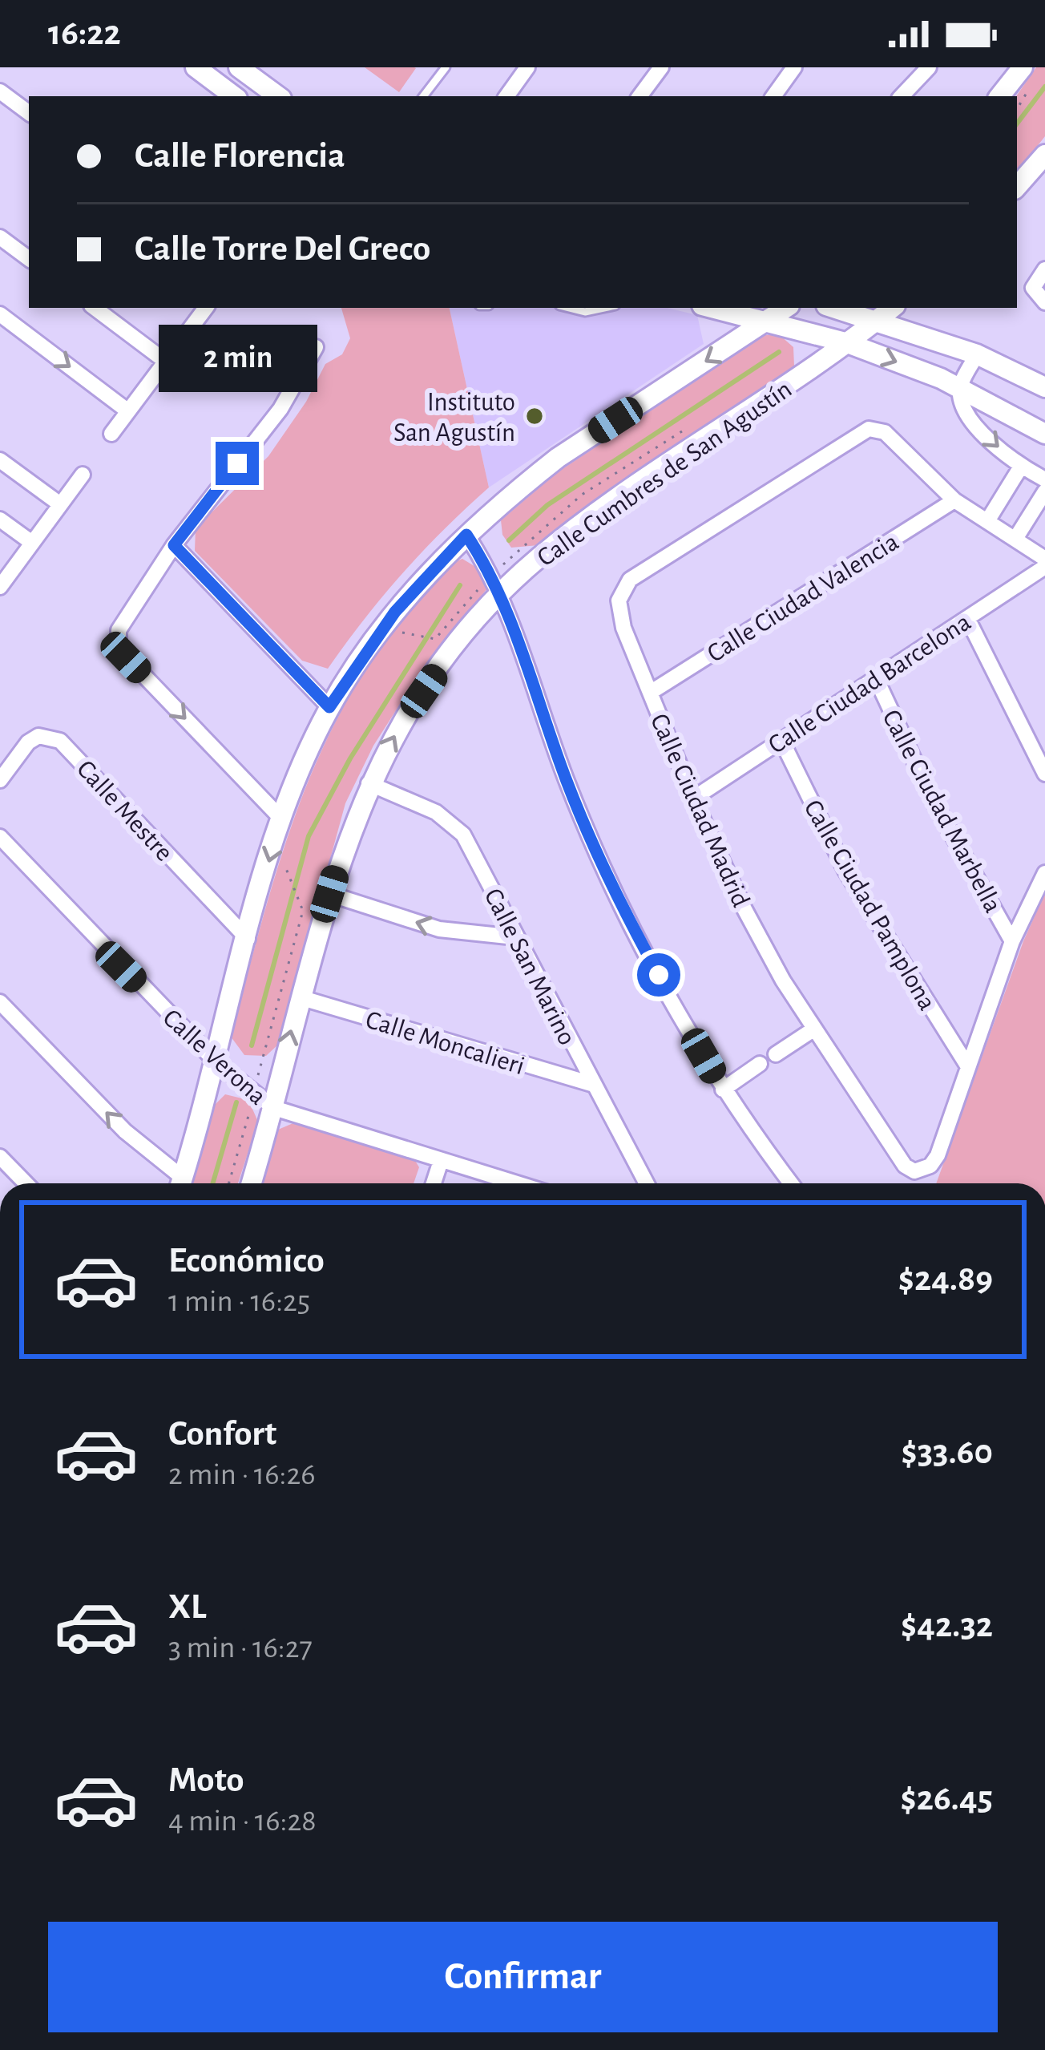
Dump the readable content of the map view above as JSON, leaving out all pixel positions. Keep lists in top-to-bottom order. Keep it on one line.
{"streets":{"street":["Calle Cumbres de San Agustín","Calle Ciudad Valencia","Calle Ciudad Barcelona","Calle Mestre","Calle Ciudad Madrid","Calle Ciudad Marbella","Calle Ciudad Pamplona","Calle San Marino","Calle Moncalieri","Calle Verona"]},"crossings":[["Calle Cumbres de San Agustín","Calle San Marino"],["Calle Cumbres de San Agustín","Calle Moncalieri"],["Calle Cumbres de San Agustín","Calle Verona"],["Calle Ciudad Valencia","Calle Ciudad Madrid"],["Calle Ciudad Barcelona","Calle Ciudad Madrid"],["Calle Ciudad Barcelona","Calle Ciudad Marbella"],["Calle Ciudad Barcelona","Calle Ciudad Pamplona"],["Calle Ciudad Madrid","Calle Ciudad Marbella"],["Calle Ciudad Madrid","Calle Ciudad Pamplona"],["Calle San Marino","Calle Moncalieri"]],"places":["Instituto San Agustín"],"page":{"status":"16:22","banner":["Calle Florencia","Calle Torre Del Greco"],"bubble":"2 min","list":[{"name":"Económico","note":"1 min · 16:25","value":"$24.89"},{"name":"Confort","note":"2 min · 16:26","value":"$33.60"},{"name":"XL","note":"3 min · 16:27","value":"$42.32"},{"name":"Moto","note":"4 min · 16:28","value":"$26.45"}],"buttons":"Confirmar"}}
